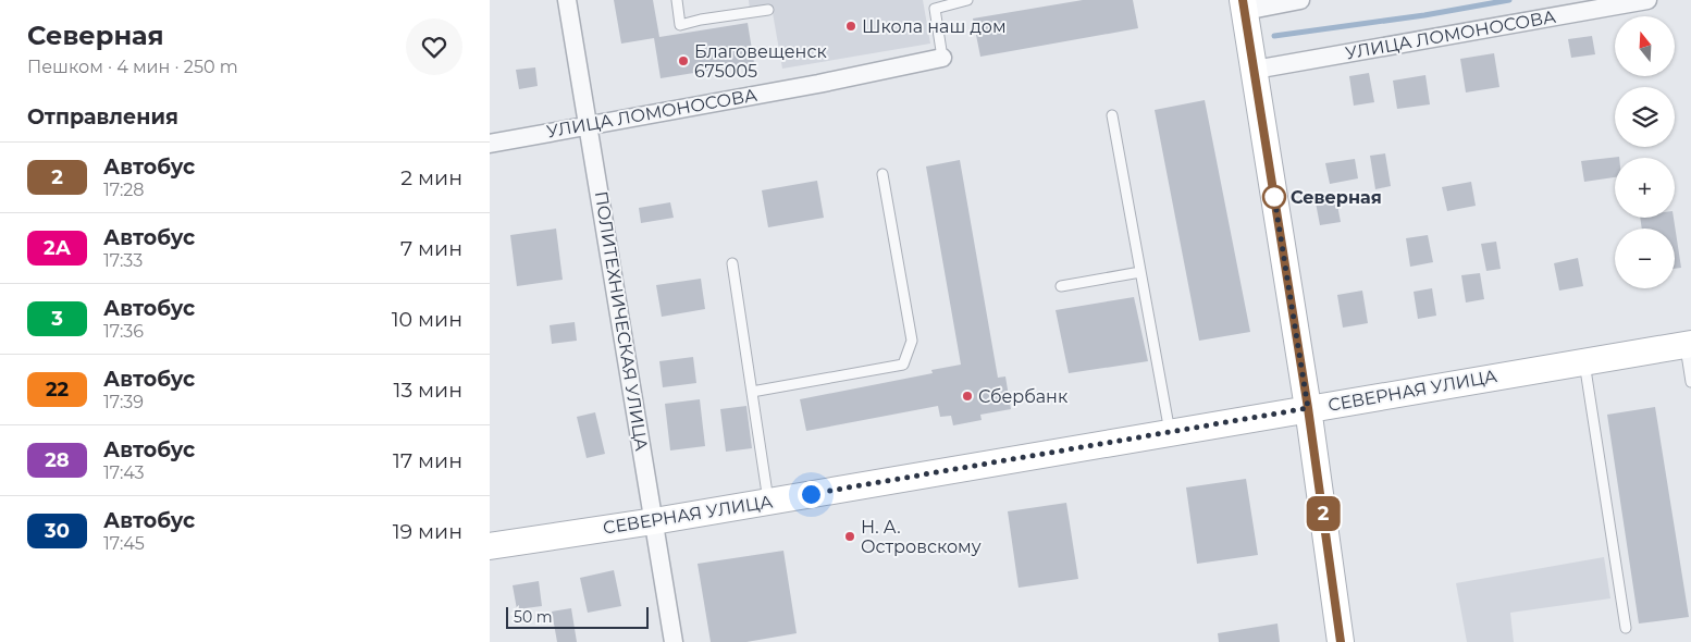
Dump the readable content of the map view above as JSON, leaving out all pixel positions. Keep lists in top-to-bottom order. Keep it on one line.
{"streets":{"main road":["СЕВЕРНАЯ УЛИЦА"],"street":["УЛИЦА ЛОМОНОСОВА","ПОЛИТЕХНИЧЕСКАЯ УЛИЦА"]},"crossings":[["УЛИЦА ЛОМОНОСОВА","ПОЛИТЕХНИЧЕСКАЯ УЛИЦА"],["ПОЛИТЕХНИЧЕСКАЯ УЛИЦА","СЕВЕРНАЯ УЛИЦА"]],"places":["Школа наш дом","Благовещенск 675005","Северная","Сбербанк","Н. А. Островскому"],"lines":["bus line 2"],"scale_bar":"50 m","north":"top","page":{"heading":[["Северная","Пешком · 4 мин · 250 m"],"Отправления"],"on_map":"2","map_buttons":["+","−"],"list":[{"mark":"2","name":"Автобус","note":"17:28","value":"2 мин"},{"mark":"2А","name":"Автобус","note":"17:33","value":"7 мин"},{"mark":"3","name":"Автобус","note":"17:36","value":"10 мин"},{"mark":"22","name":"Автобус","note":"17:39","value":"13 мин"},{"mark":"28","name":"Автобус","note":"17:43","value":"17 мин"},{"mark":"30","name":"Автобус","note":"17:45","value":"19 мин"}],"scale":"50 m"}}
